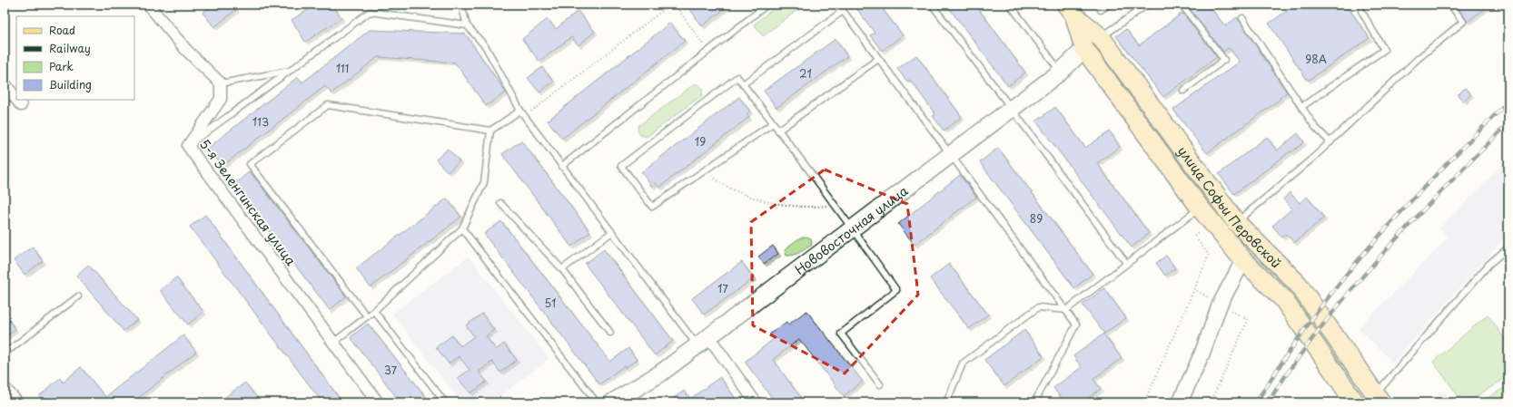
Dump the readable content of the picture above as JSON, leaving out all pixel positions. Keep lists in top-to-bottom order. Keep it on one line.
{"streets":{"main road":["улица Софьи Перовской","Нововосточная улица"],"street":["5-я Зеленгинская улица"]},"crossings":[["улица Софьи Перовской","Нововосточная улица"]],"house_numbers":["98А","111","21","113","19","89","17","51","37"],"legend":["Road","Railway","Park","Building"]}
